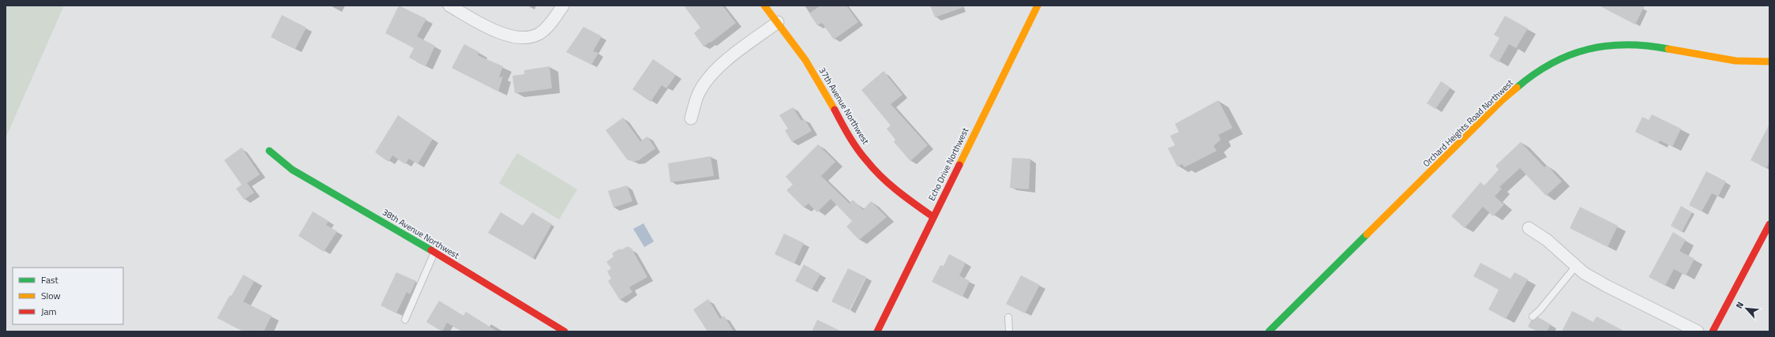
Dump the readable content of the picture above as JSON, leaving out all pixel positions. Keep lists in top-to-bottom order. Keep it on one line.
{"streets":{"street":["37th Avenue Northwest","Orchard Heights Road Northwest","Echo Drive Northwest","38th Avenue Northwest"]},"crossings":[["37th Avenue Northwest","Echo Drive Northwest"]],"legend":["Fast","Slow","Jam"],"north":"top left"}
